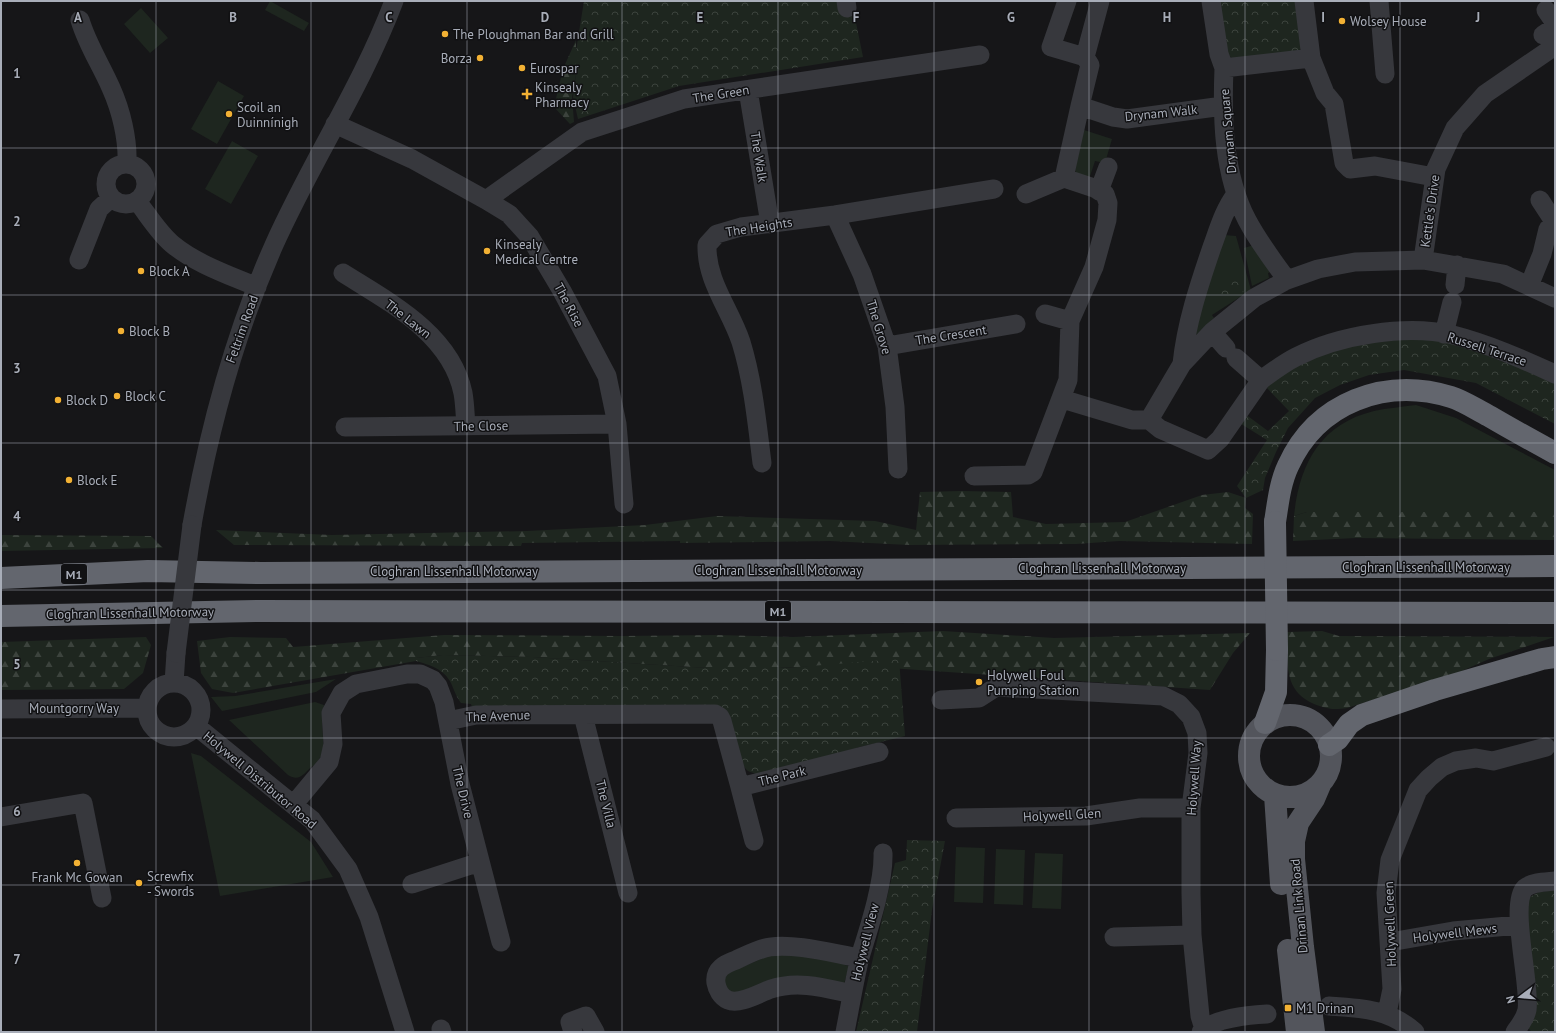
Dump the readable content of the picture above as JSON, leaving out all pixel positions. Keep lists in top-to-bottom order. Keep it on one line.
{"streets":{"highway":["Cloghran Lissenhall Motorway","M1"],"main road":["Drinan Link Road"],"street":["The Green","Drynam Walk","Drynam Square","The Walk","Kettle's Drive","The Heights","The Rise","The Lawn","The Grove","Feltrim Road","The Crescent","Russell Terrace","The Close","Mountgorry Way","The Avenue","The Park","Holywell Way","Holywell Distributor Road","The Drive","The Villa","Holywell Glen","Holywell Green","Holywell Mews","Holywell View"]},"crossings":[["The Green","The Walk"],["The Green","The Rise"],["Drynam Walk","Drynam Square"],["The Walk","The Heights"],["The Heights","The Grove"],["The Rise","Feltrim Road"],["The Rise","The Close"],["The Lawn","The Close"],["The Grove","The Crescent"],["Feltrim Road","Mountgorry Way"],["Feltrim Road","Holywell Distributor Road"],["Mountgorry Way","Holywell Distributor Road"],["The Avenue","The Park"],["The Avenue","Holywell Distributor Road"],["The Avenue","The Drive"],["The Avenue","The Villa"],["Holywell Way","Holywell Glen"],["Holywell Green","Holywell Mews"]],"places":{"other":["Wolsey House","The Ploughman Bar and Grill","Borza","Eurospar","Scoil an Duinnínigh","Kinsealy Medical Centre","Block A","Block B","Block C","Block D","Block E","Holywell Foul Pumping Station","Frank Mc Gowan","Screwfix - Swords"],"health":["Kinsealy Pharmacy"],"transit":["M1 Drinan"]},"north":"left","grid":{"columns":["A","B","C","D","E","F","G","H","I","J"],"rows":["1","2","3","4","5","6","7"]}}
